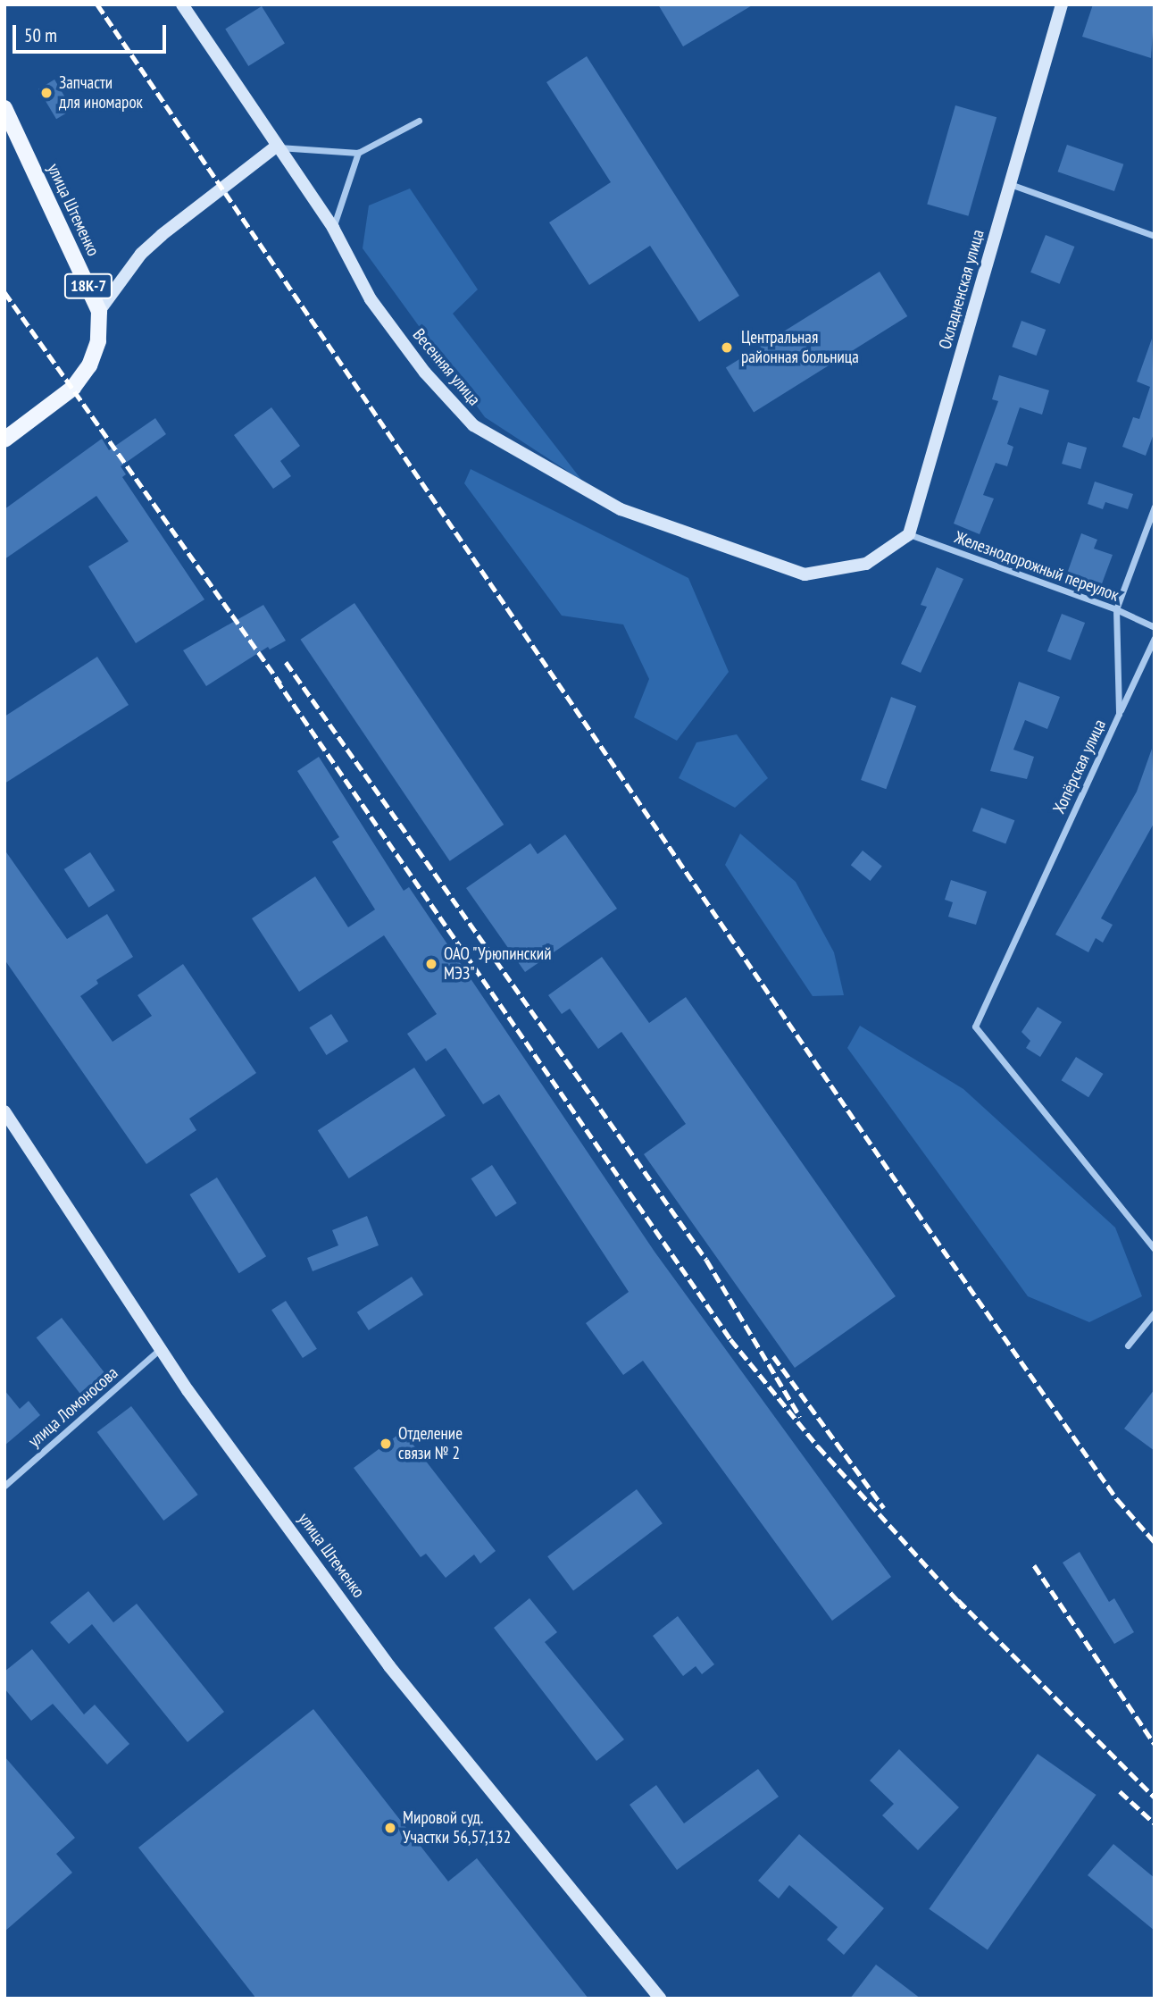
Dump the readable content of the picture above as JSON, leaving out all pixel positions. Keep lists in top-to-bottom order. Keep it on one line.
{"streets":{"main road":["улица Штеменко","18К-7","Окладненская улица","Весенняя улица"],"street":["Железнодорожный переулок","Хопёрская улица","улица Ломоносова"]},"crossings":[["улица Штеменко","улица Ломоносова"],["Окладненская улица","Весенняя улица"],["Окладненская улица","Железнодорожный переулок"],["Весенняя улица","Железнодорожный переулок"],["Железнодорожный переулок","Хопёрская улица"]],"places":["Запчасти для иномарок","Центральная районная больница","ОАО \"Урюпинский МЭЗ\"","Отделение связи № 2","Мировой суд. Участки 56,57,132"],"scale_bar":"50 m"}
